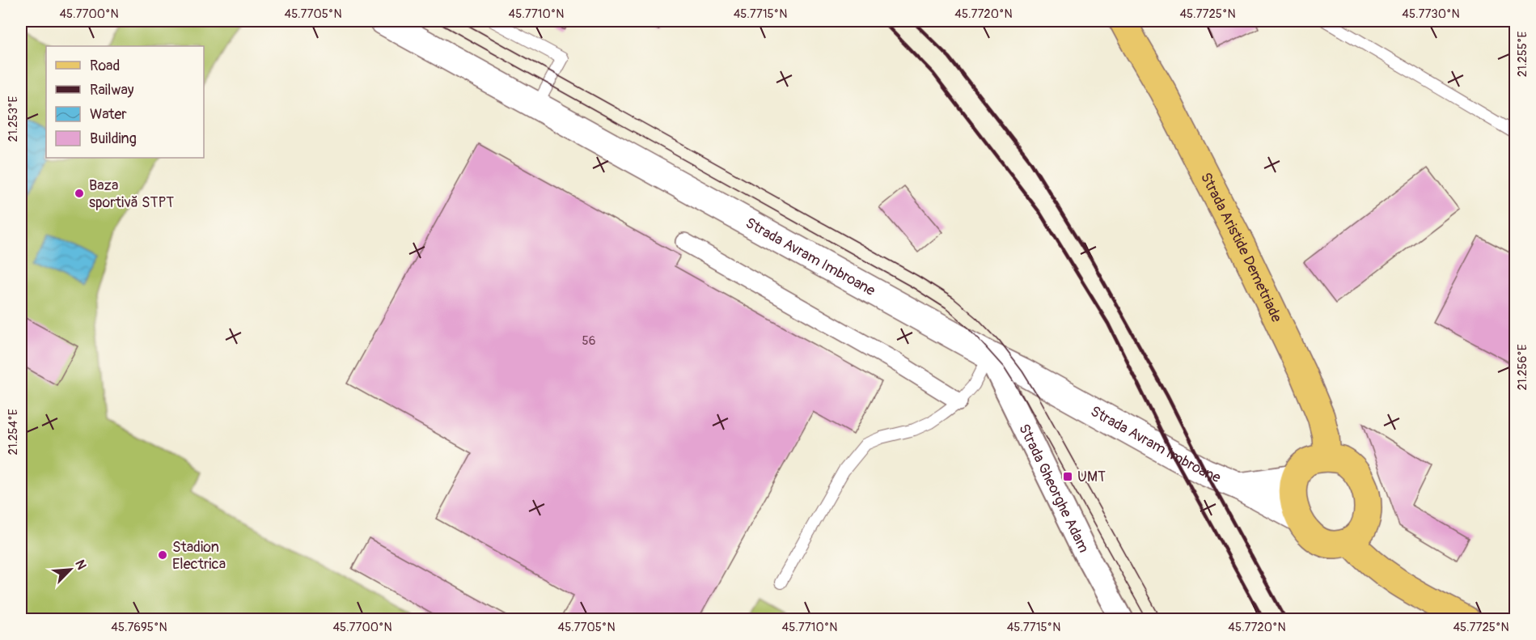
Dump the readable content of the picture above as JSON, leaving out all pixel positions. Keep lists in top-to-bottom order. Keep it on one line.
{"streets":{"main road":["Strada Aristide Demetriade"],"street":["Strada Avram Imbroane","Strada Gheorghe Adam"]},"crossings":[["Strada Aristide Demetriade","Strada Avram Imbroane"],["Strada Avram Imbroane","Strada Gheorghe Adam"]],"places":{"other":["Baza sportivă STPT","Stadion Electrica"],"transit":["UMT"]},"house_numbers":["56"],"legend":["Road","Railway","Water","Building"],"north":"top right","coordinates":["45.7700°N","45.7705°N","45.7710°N","45.7715°N","45.7720°N","45.7725°N","45.7730°N","21.255°E","21.253°E","21.256°E","21.254°E","45.7695°N"]}
